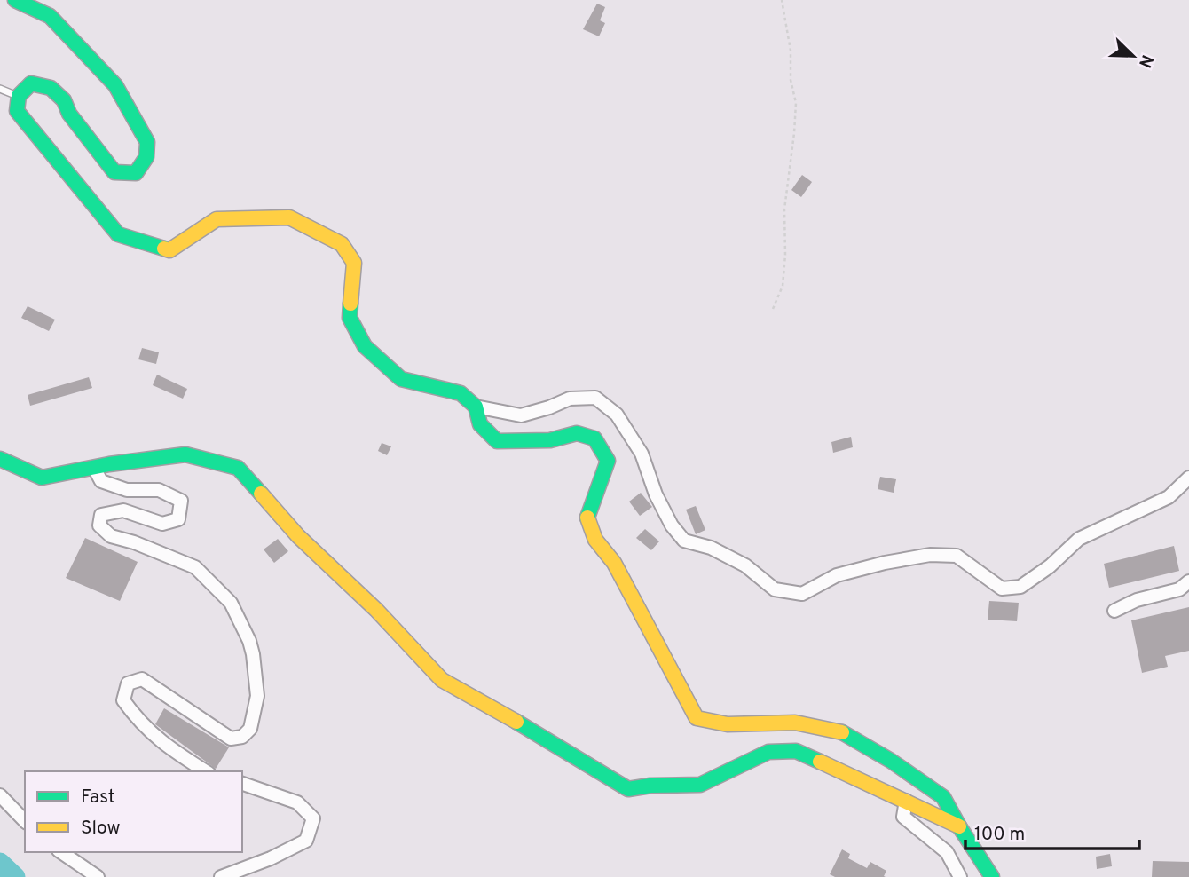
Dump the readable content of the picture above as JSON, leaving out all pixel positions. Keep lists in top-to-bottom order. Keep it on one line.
{"legend":["Fast","Slow"],"scale_bar":"100 m","north":"bottom right"}
